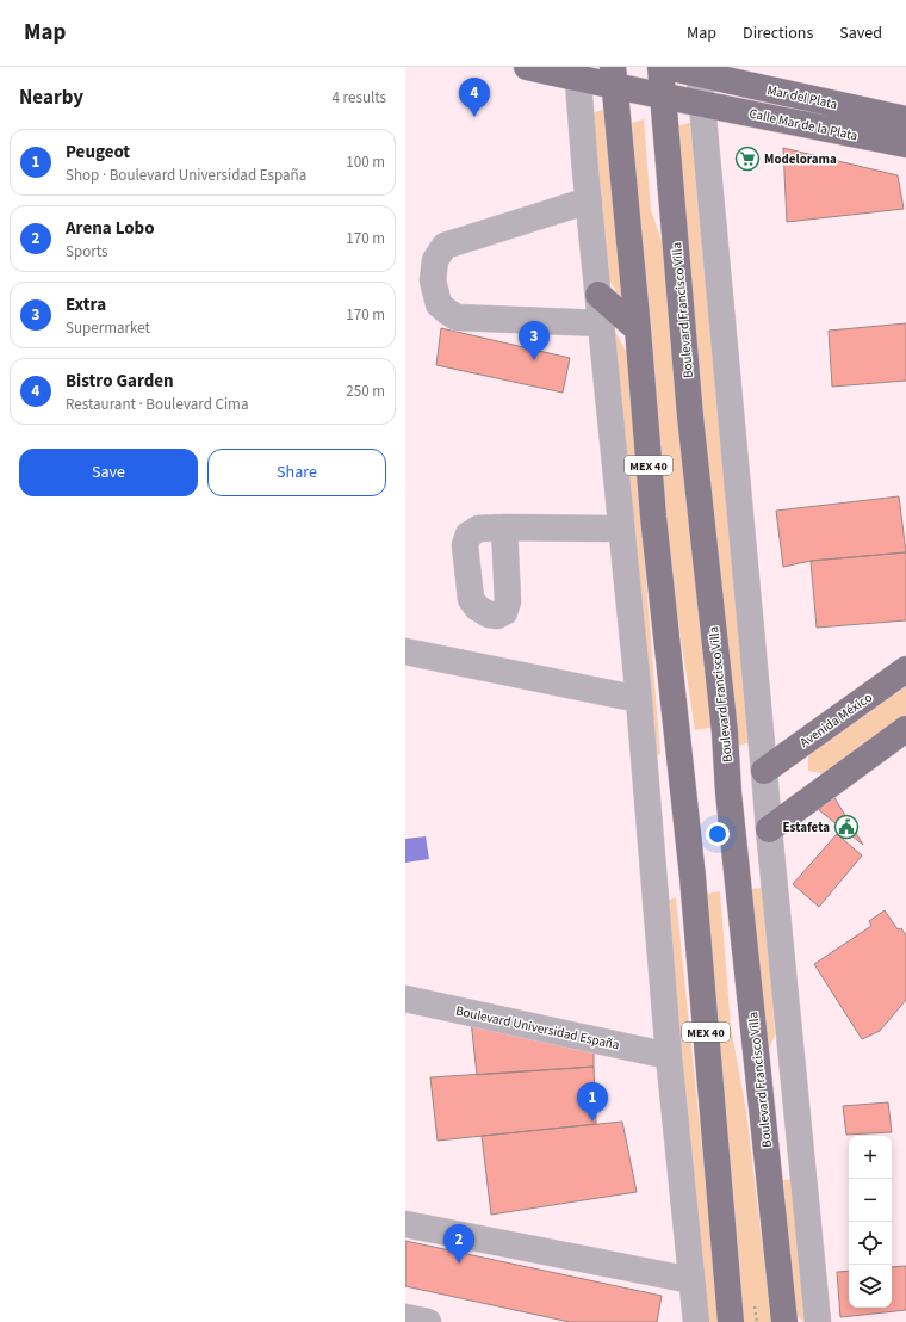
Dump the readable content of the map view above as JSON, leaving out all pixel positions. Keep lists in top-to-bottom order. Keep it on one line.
{"streets":{"main road":["Mar del Plata","Calle Mar de la Plata","Boulevard Francisco Villa","MEX 40","Avenida México"],"street":["Boulevard Universidad España"]},"crossings":[["Calle Mar de la Plata","Boulevard Francisco Villa"],["Calle Mar de la Plata","MEX 40"]],"places":{"supermarket":["Modelorama"],"public building":["Estafeta"]},"page":{"header":"Map","nav":["Map","Directions","Saved"],"heading":["Nearby","4 results"],"pins":["4","3","1","2"],"list":[{"mark":"1","name":"Peugeot","note":"Shop · Boulevard Universidad España","value":"100 m"},{"mark":"2","name":"Arena Lobo","note":"Sports","value":"170 m"},{"mark":"3","name":"Extra","note":"Supermarket","value":"170 m"},{"mark":"4","name":"Bistro Garden","note":"Restaurant · Boulevard Cima","value":"250 m"}],"buttons":["Save","Share"],"map_buttons":["+","−"]}}
